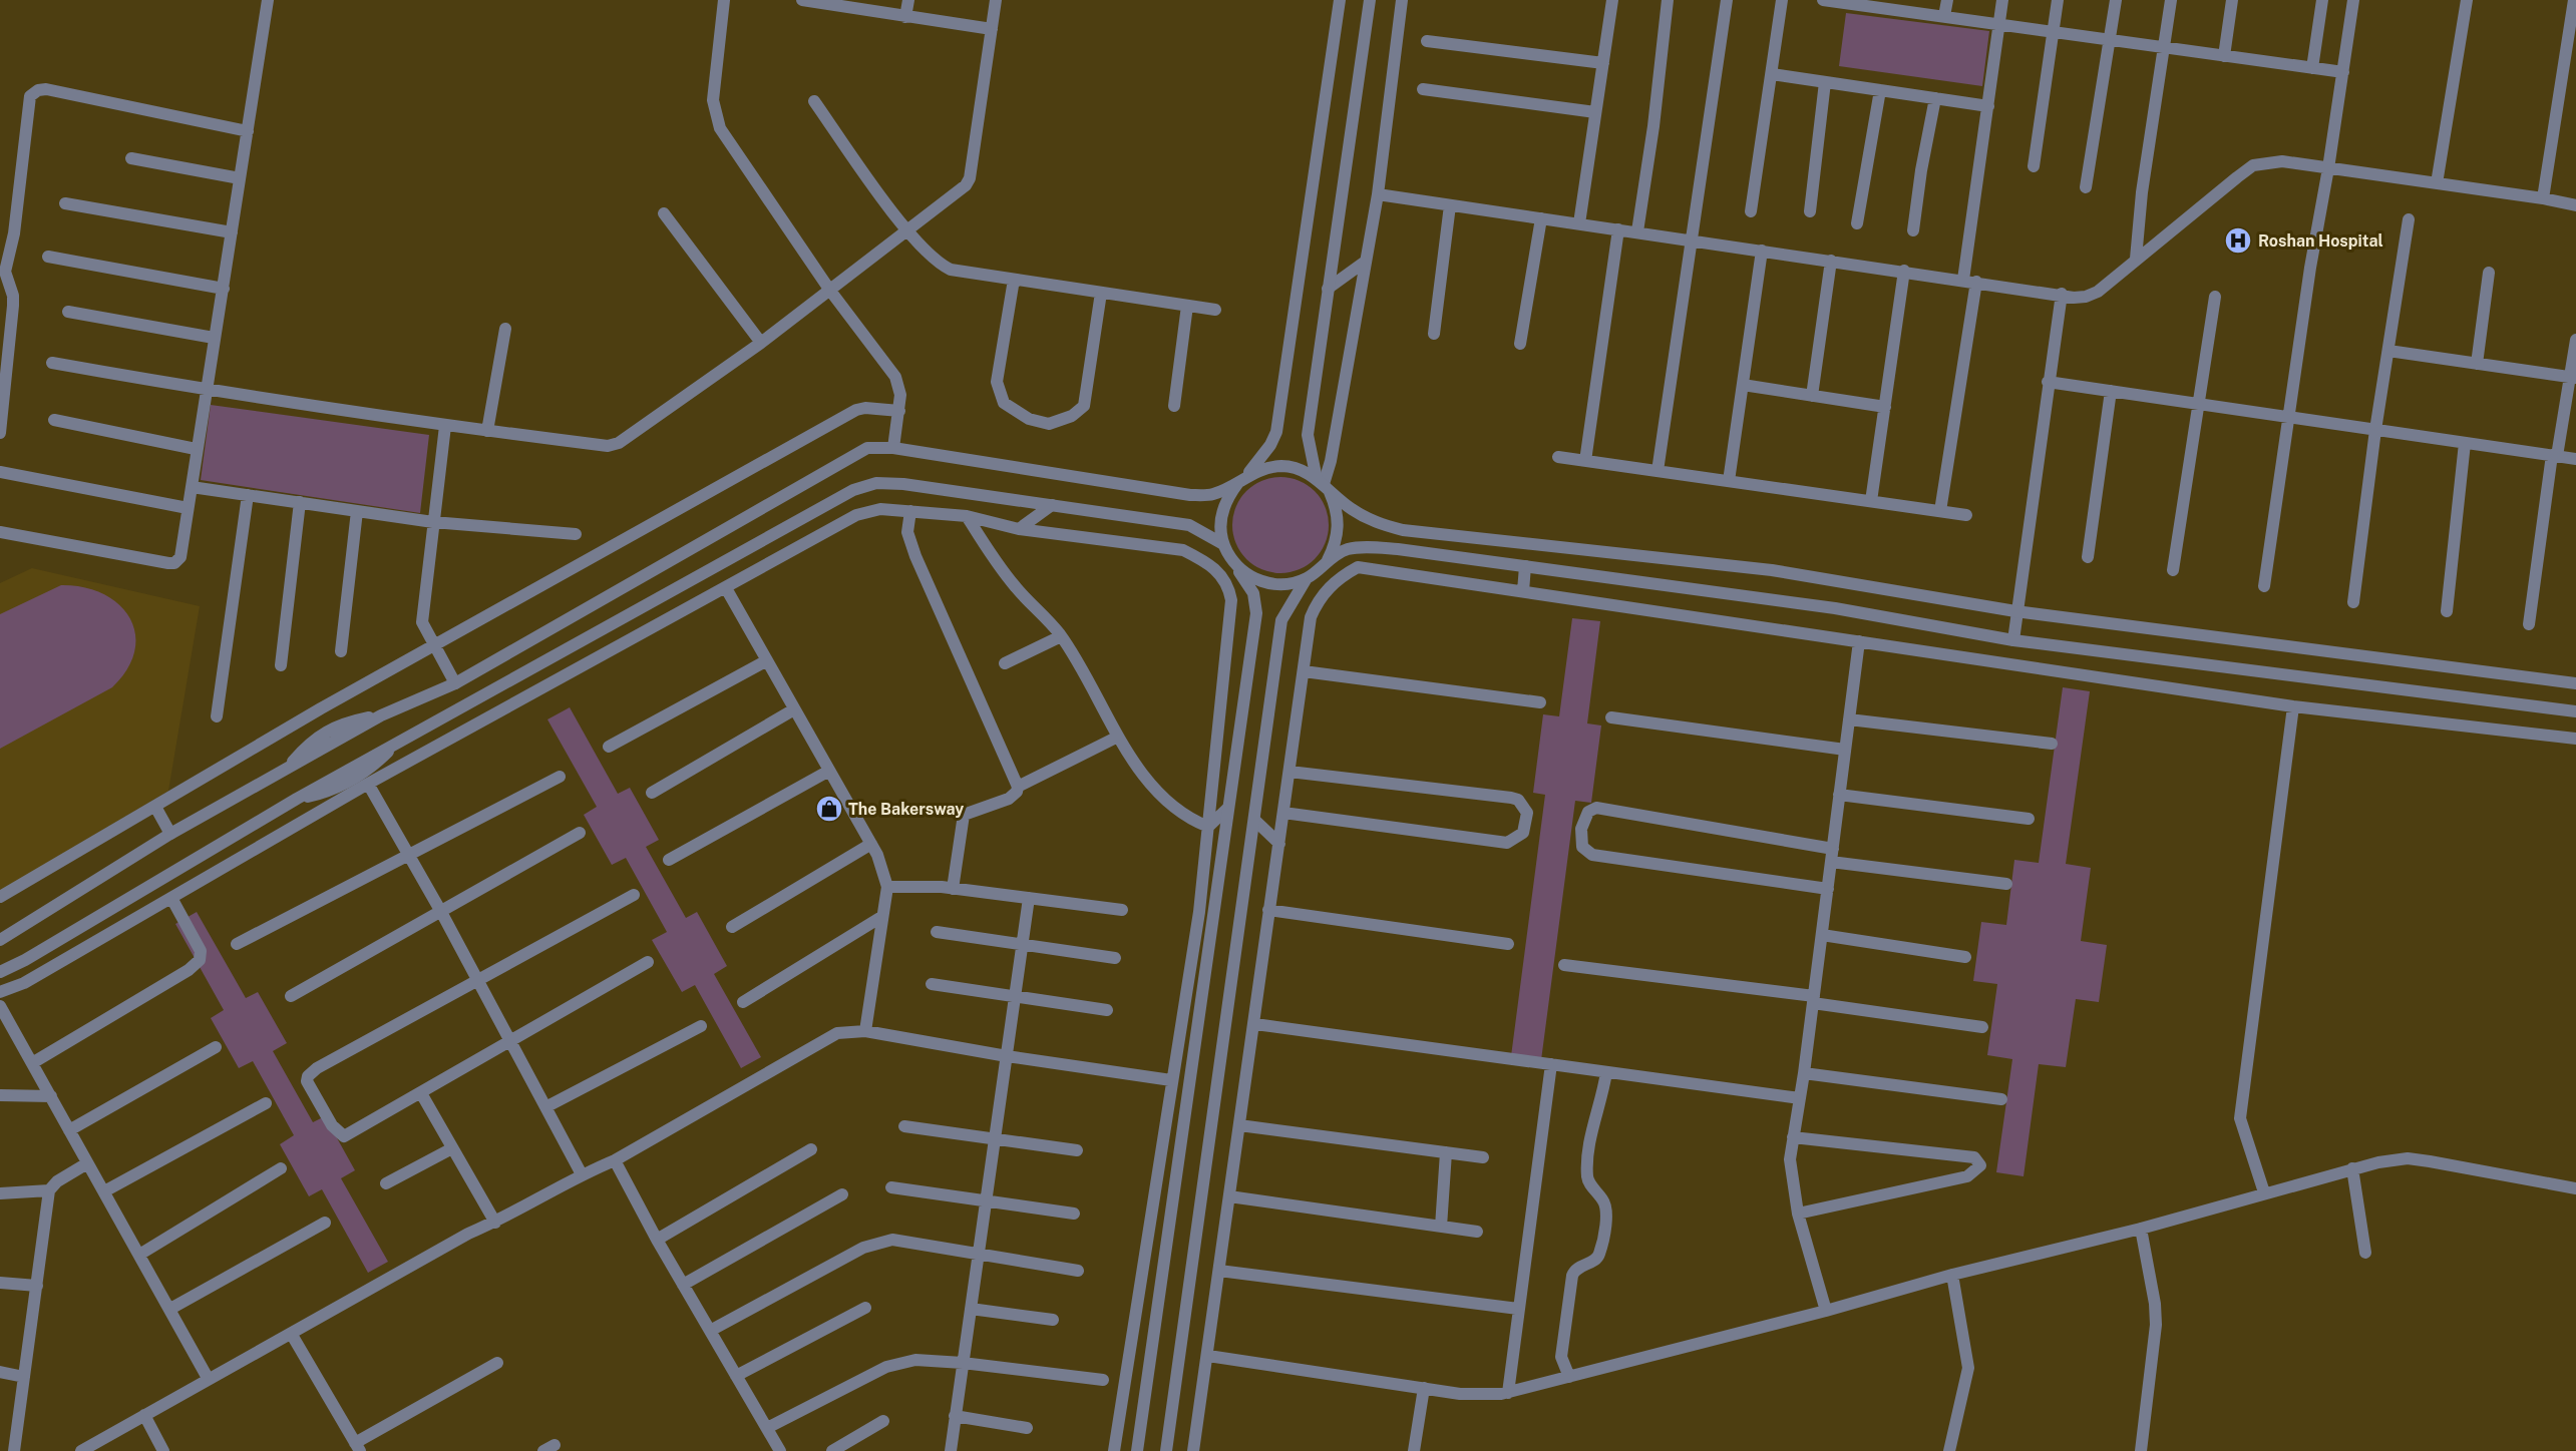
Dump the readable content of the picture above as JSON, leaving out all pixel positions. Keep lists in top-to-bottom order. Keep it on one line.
{"places":{"hospital":["Roshan Hospital"],"shop":["The Bakersway"]}}
